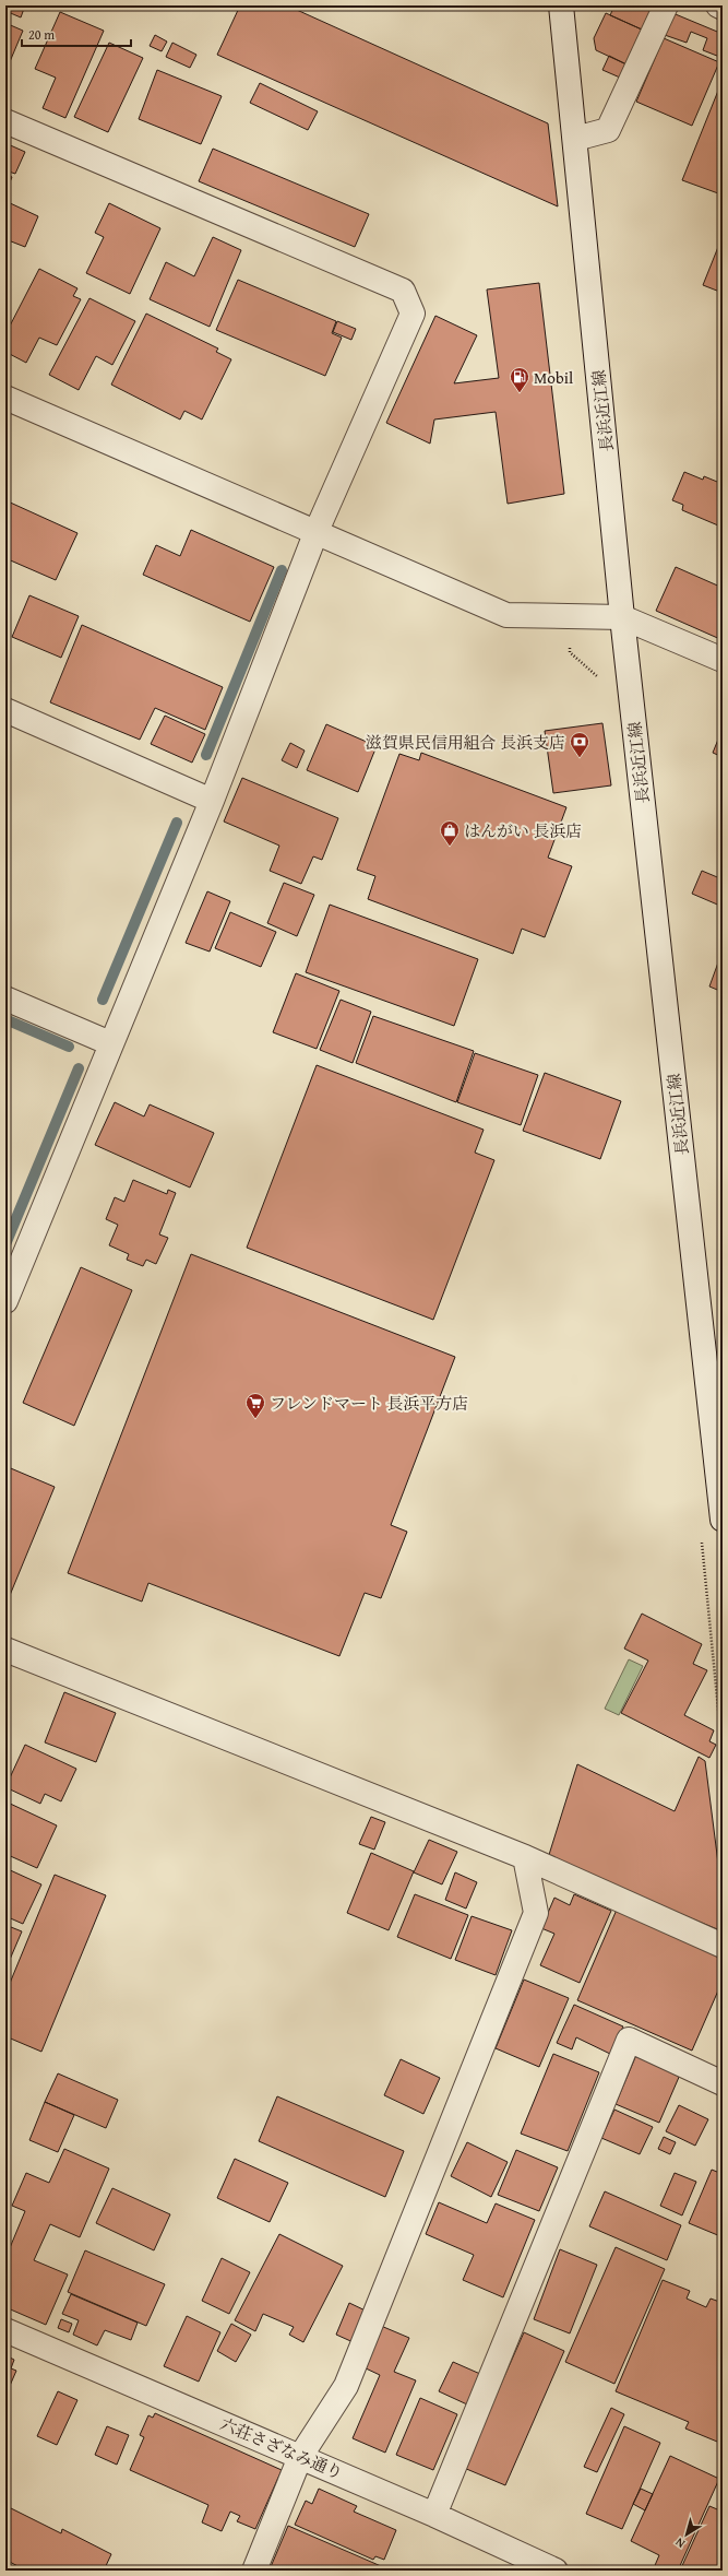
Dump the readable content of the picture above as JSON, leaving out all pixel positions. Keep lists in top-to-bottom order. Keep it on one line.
{"streets":{"street":["長浜近江線","六荘さざなみ通り"]},"places":{"fuel station":["Mobil"],"bank":["滋賀県民信用組合 長浜支店"],"shop":["はんがい 長浜店"],"supermarket":["フレンドマート 長浜平方店"]},"scale_bar":"20 m","north":"bottom left"}
